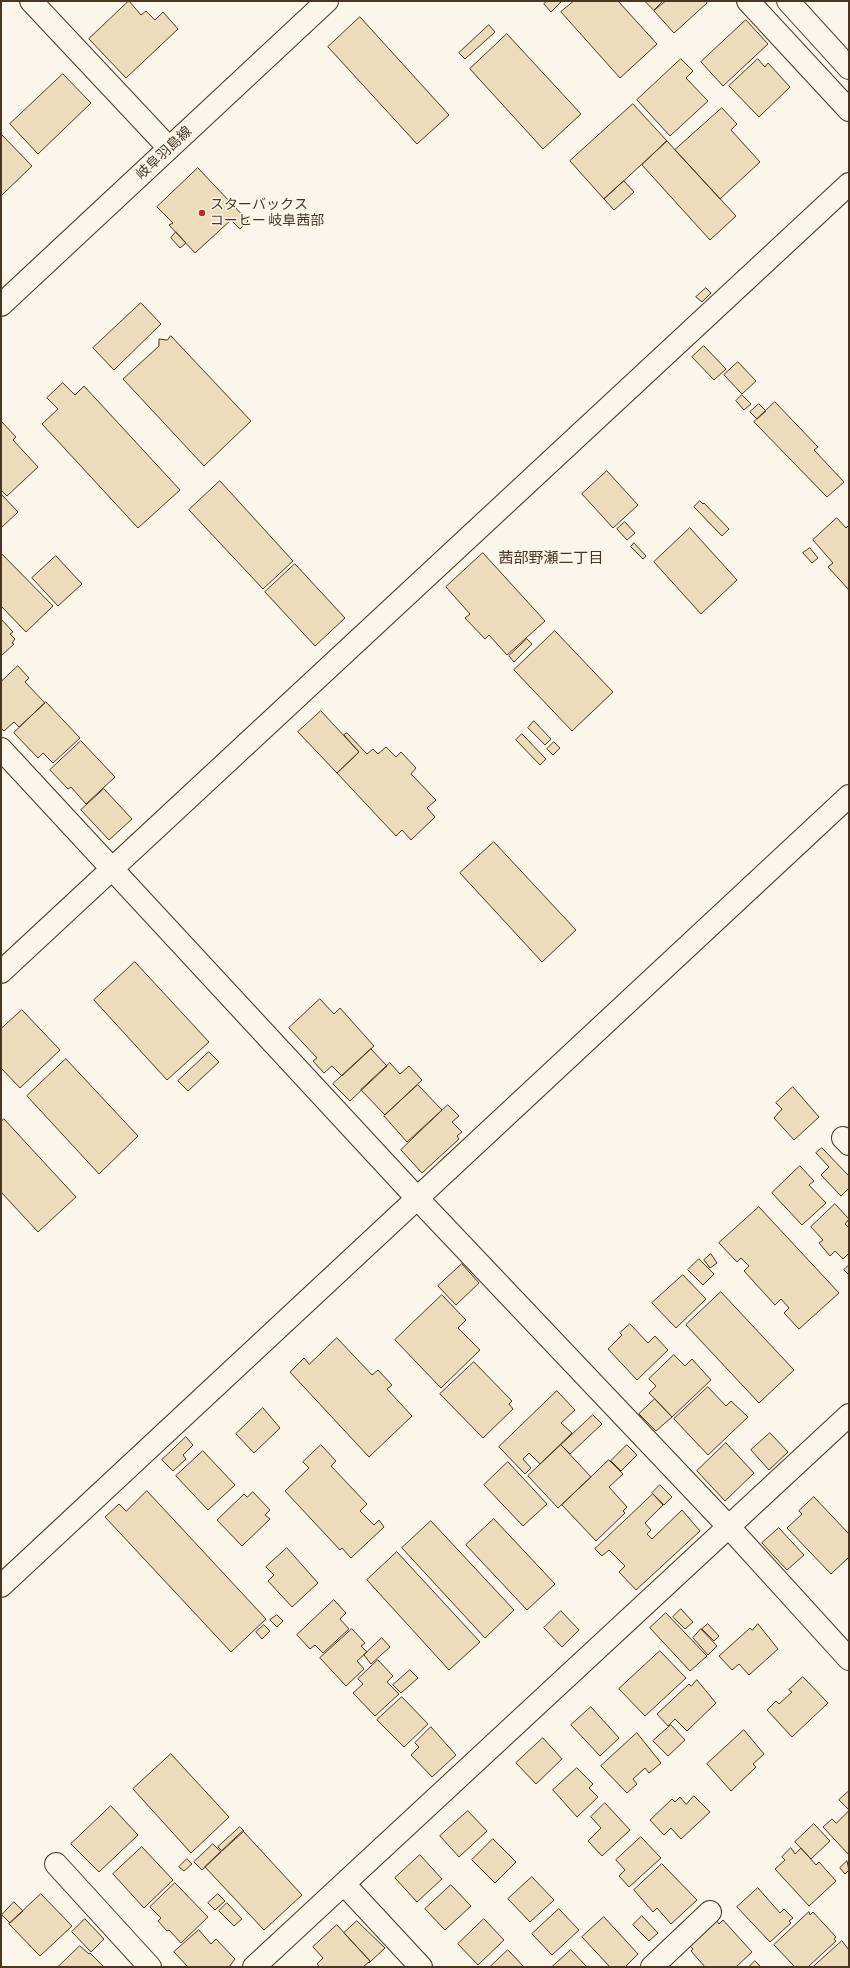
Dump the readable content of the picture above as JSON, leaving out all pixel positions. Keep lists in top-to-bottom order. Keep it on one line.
{"streets":{"street":["岐阜羽島線"]},"districts":["茜部野瀬二丁目"],"places":["スターバックス コーヒー 岐阜茜部"]}
